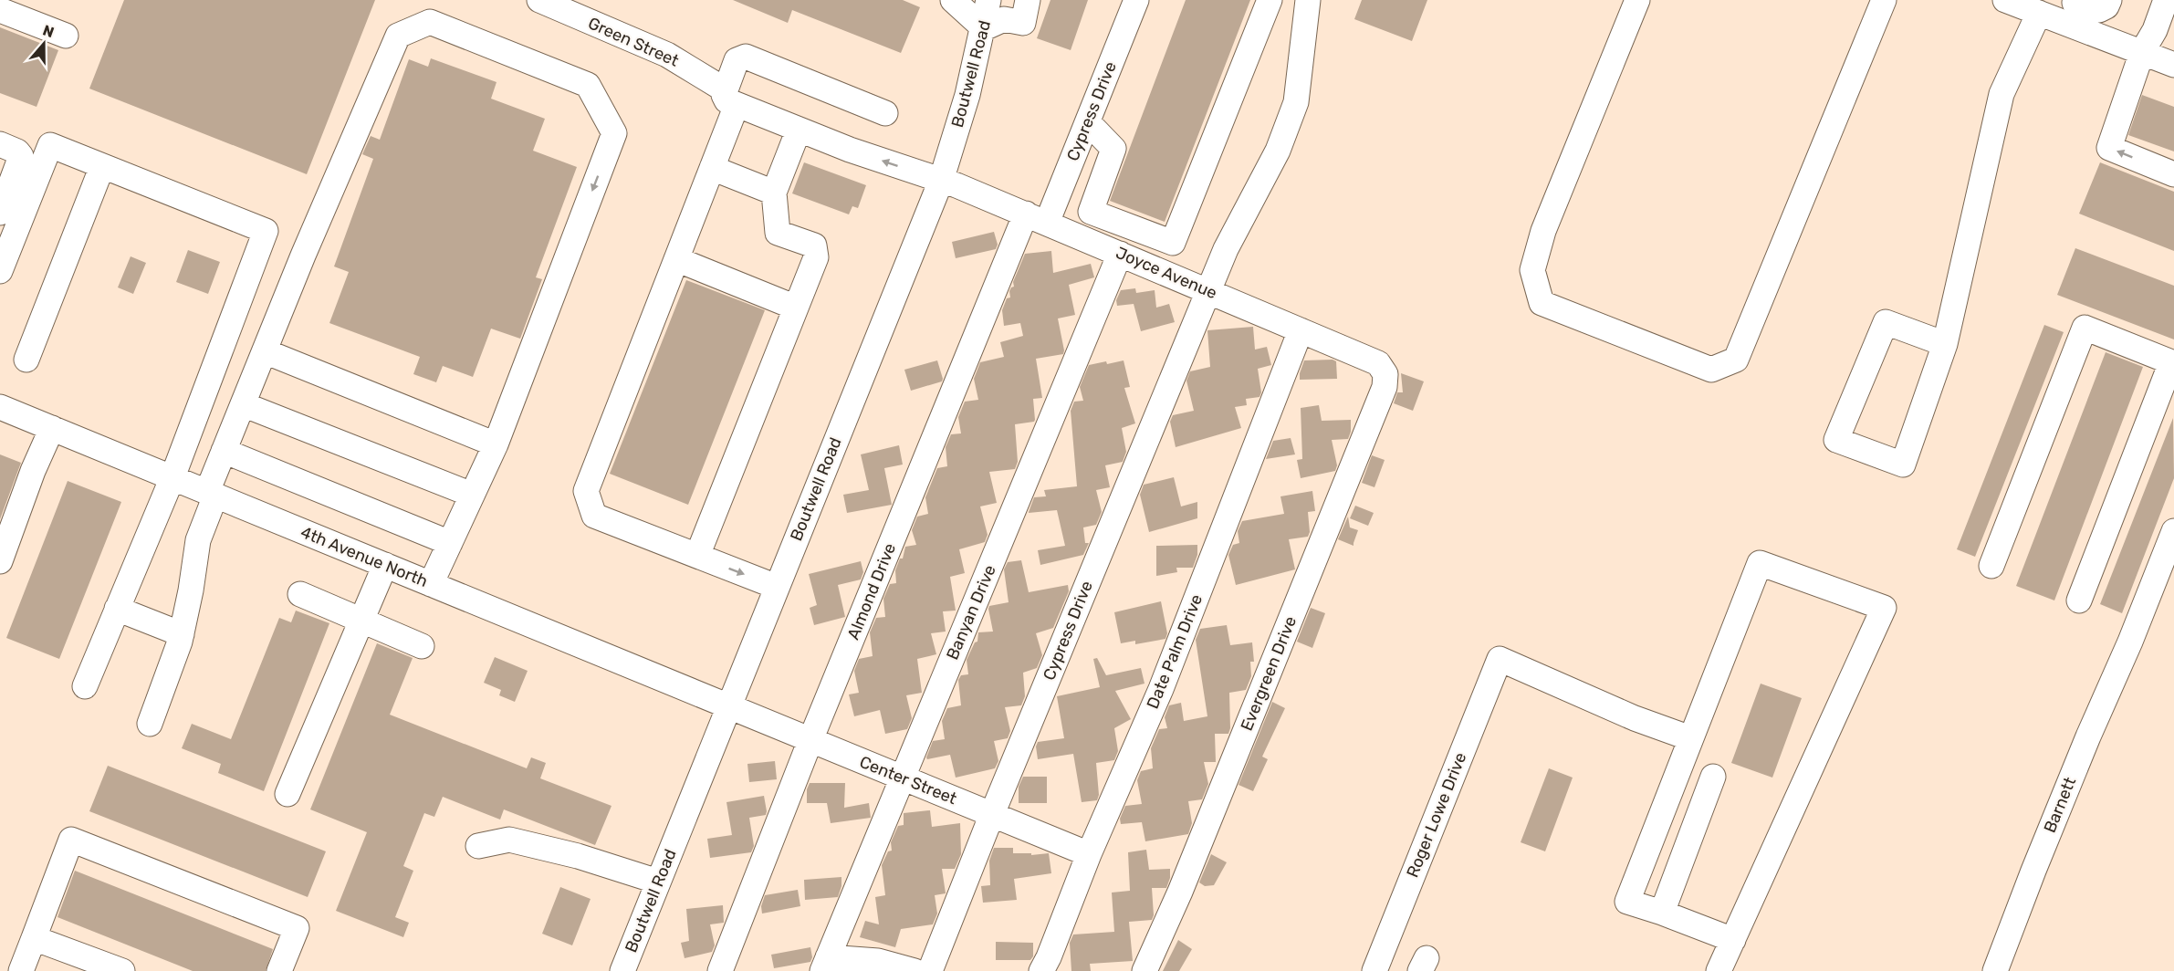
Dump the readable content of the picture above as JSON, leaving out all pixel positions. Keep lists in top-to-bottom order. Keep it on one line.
{"streets":{"street":["Green Street","Boutwell Road","Cypress Drive","Joyce Avenue","4th Avenue North","Almond Drive","Banyan Drive","Date Palm Drive","Evergreen Drive","Center Street","Barnett","Roger Lowe Drive"]},"crossings":[["Green Street","Joyce Avenue"],["Boutwell Road","Joyce Avenue"],["Boutwell Road","4th Avenue North"],["Boutwell Road","Center Street"],["Cypress Drive","Joyce Avenue"],["Cypress Drive","Almond Drive"],["Cypress Drive","Center Street"],["Joyce Avenue","Almond Drive"],["Joyce Avenue","Banyan Drive"],["Joyce Avenue","Date Palm Drive"],["Joyce Avenue","Evergreen Drive"],["4th Avenue North","Center Street"],["Almond Drive","Center Street"],["Banyan Drive","Center Street"],["Date Palm Drive","Center Street"]],"north":"top"}
